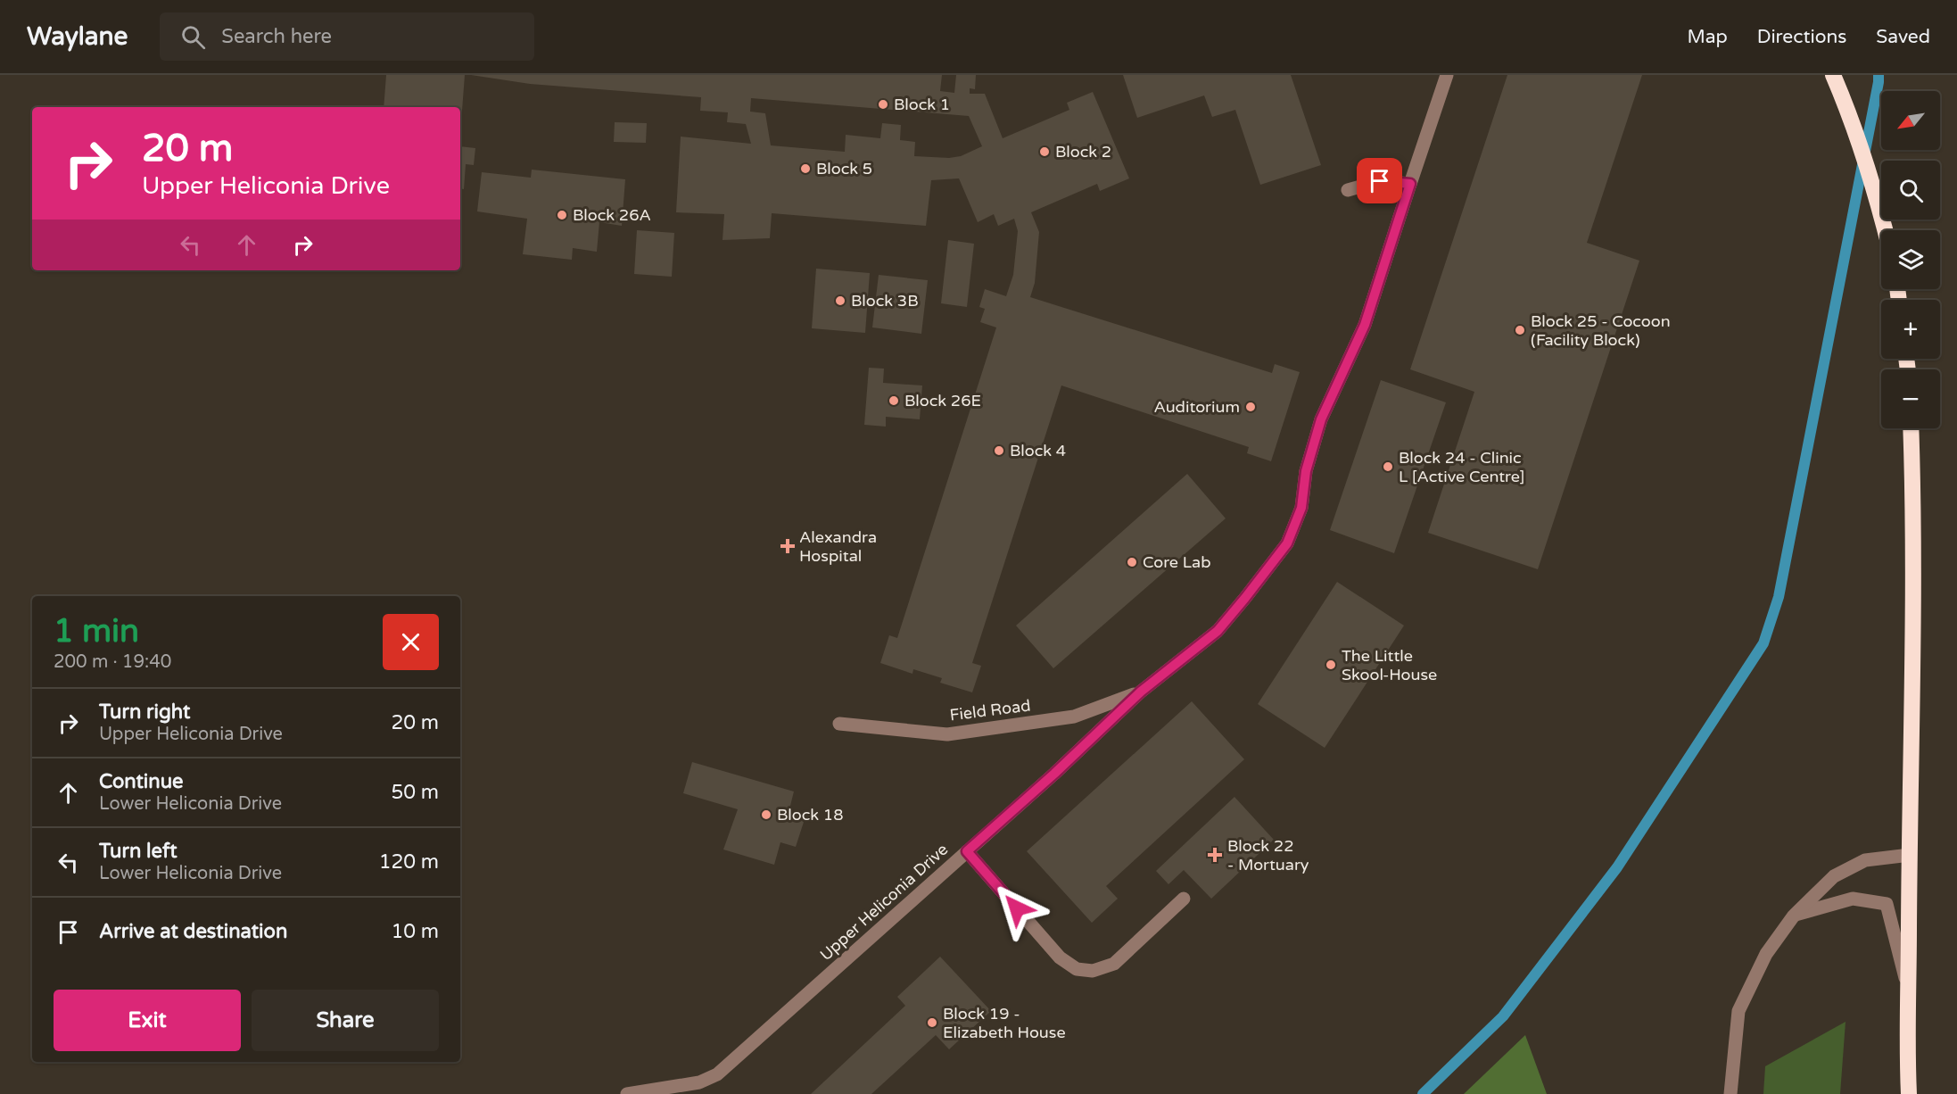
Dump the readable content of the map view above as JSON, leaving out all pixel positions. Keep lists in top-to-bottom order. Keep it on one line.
{"streets":{"street":["Field Road","Upper Heliconia Drive"]},"crossings":[["Field Road","Upper Heliconia Drive"]],"places":{"other":["Block 1","Block 2","Block 5","Block 26A","Block 3B","Block 25 - Cocoon (Facility Block)","Block 26E","Auditorium","Block 4","Block 24 - Clinic L [Active Centre]","Core Lab","The Little Skool-House","Block 18","Block 19 - Elizabeth House"],"health":["Alexandra Hospital","Block 22 - Mortuary"]},"north":"bottom left","page":{"header":"Waylane","search":"Search here","nav":["Map","Directions","Saved"],"map_buttons":["+","−"],"turn":["20 m","Upper Heliconia Drive"],"heading":["1 min","200 m · 19:40"],"list":[{"name":"Turn right","note":"Upper Heliconia Drive","value":"20 m"},{"name":"Continue","note":"Lower Heliconia Drive","value":"50 m"},{"name":"Turn left","note":"Lower Heliconia Drive","value":"120 m"},{"name":"Arrive at destination","value":"10 m"}],"buttons":["Exit","Share"]}}
